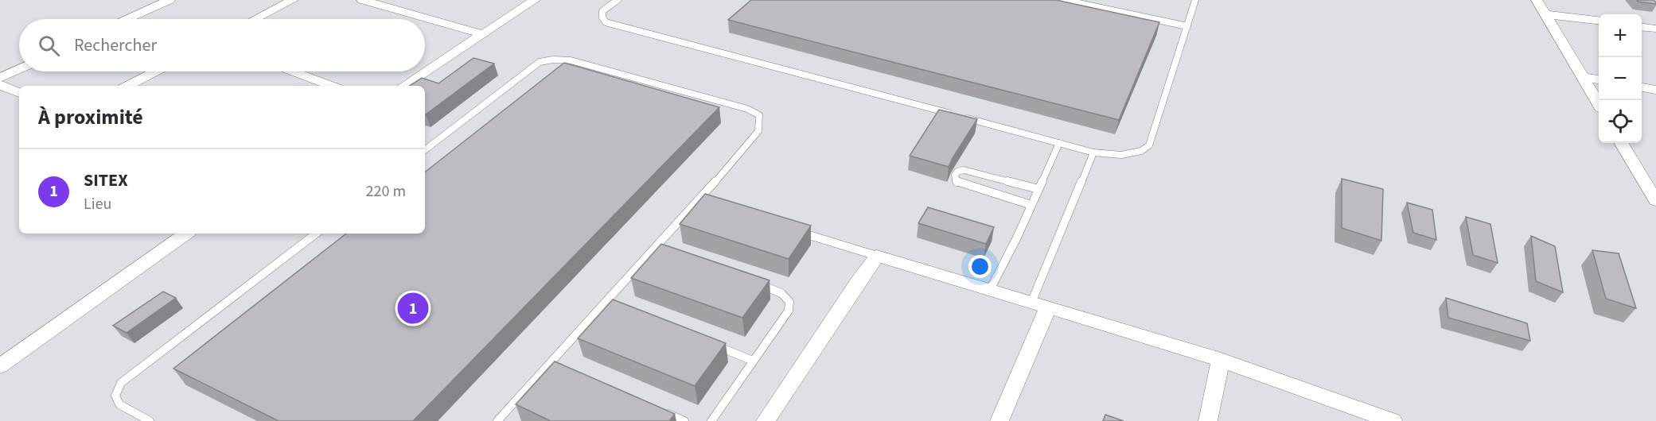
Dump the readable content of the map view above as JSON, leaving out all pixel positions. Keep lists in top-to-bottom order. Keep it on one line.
{"page":{"map_buttons":["+","−"],"search":"Rechercher","heading":"À proximité","list":[{"mark":"1","name":"SITEX","note":"Lieu","value":"220 m"}],"pins":"1"}}
